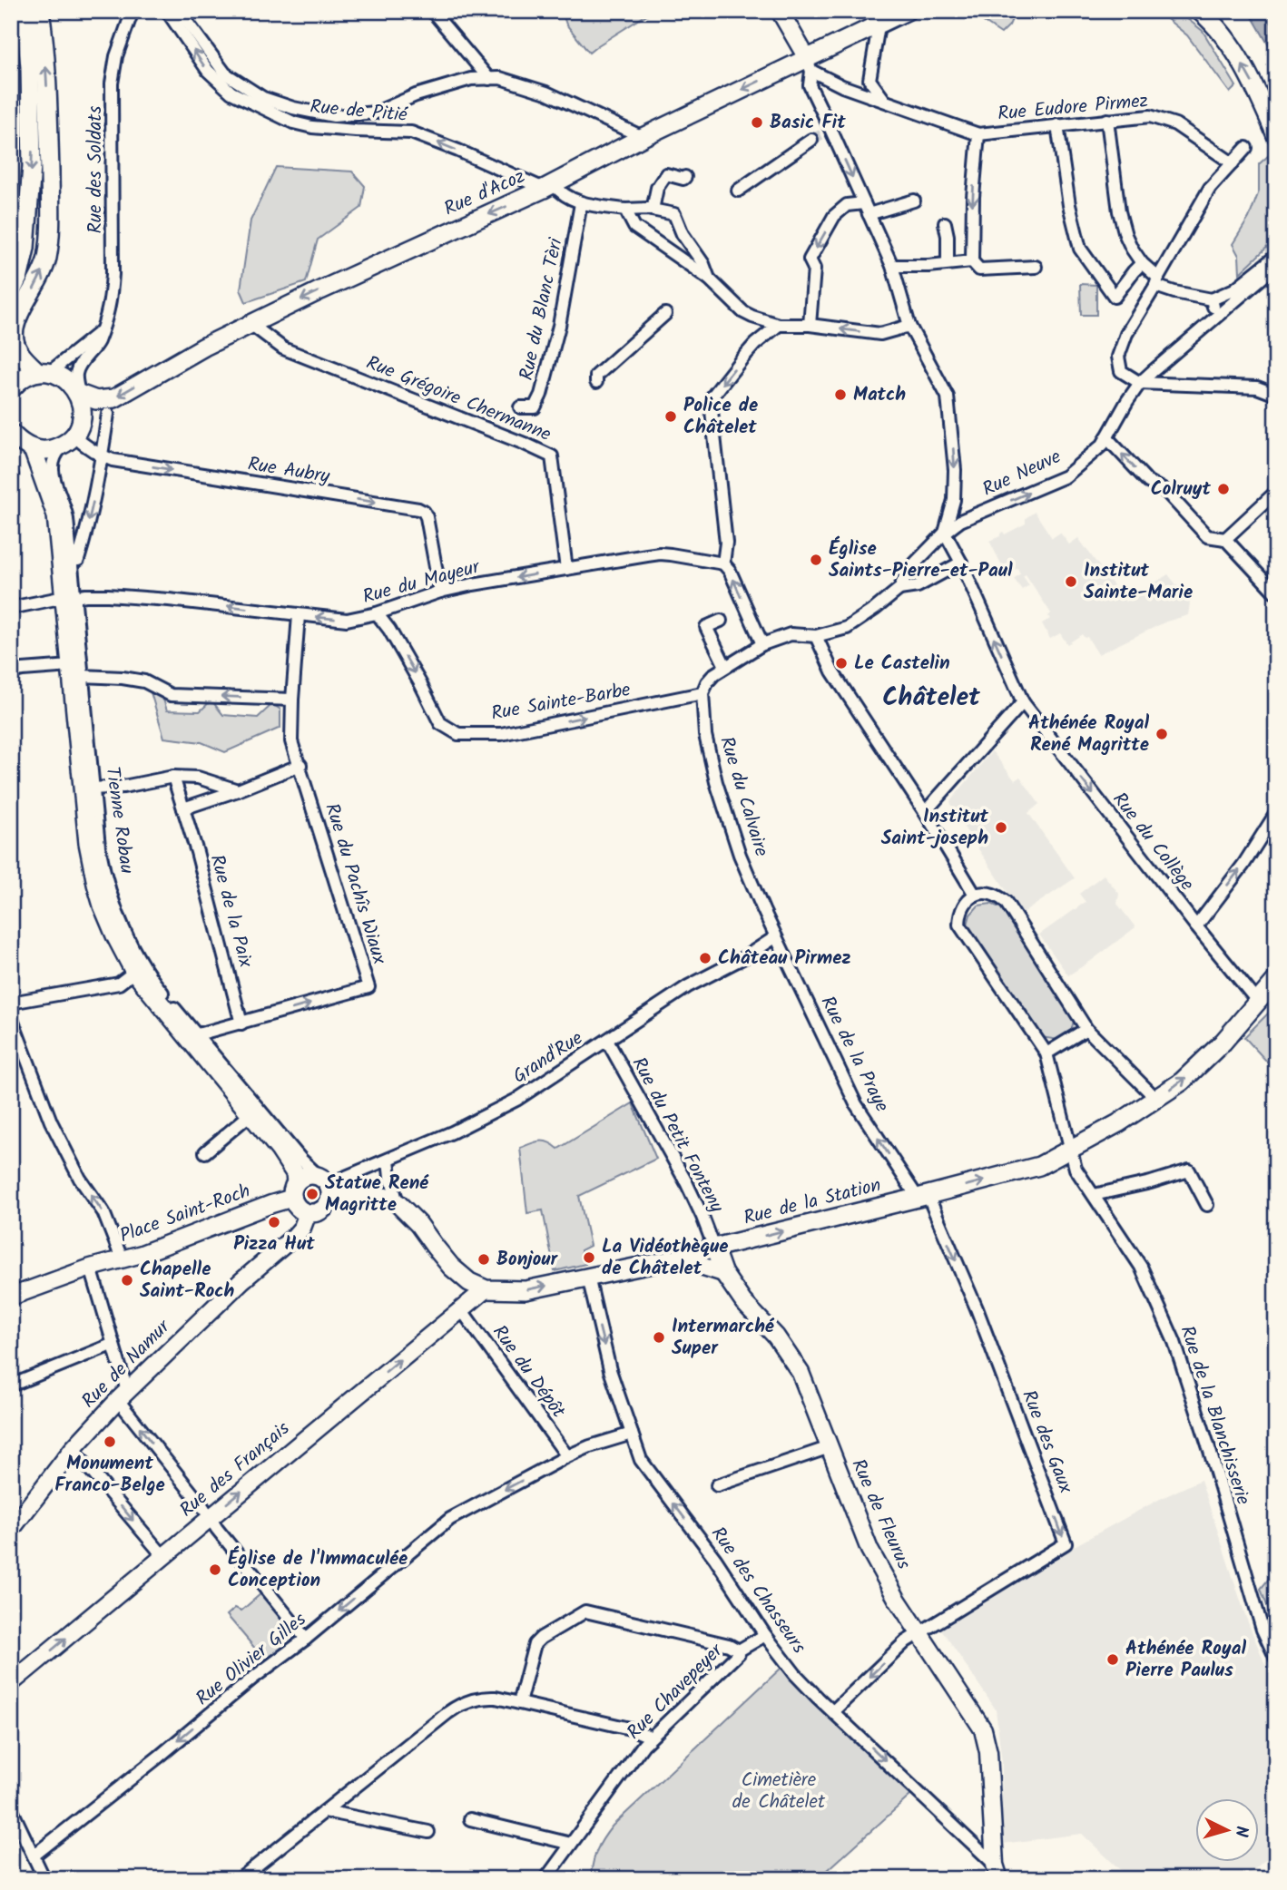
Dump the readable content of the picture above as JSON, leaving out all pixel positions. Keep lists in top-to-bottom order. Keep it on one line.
{"streets":{"main road":["Rue d'Acoz","Tienne Robau","Rue de la Station","Place Saint-Roch","Rue de Namur","Rue des Français","Rue de Fleurus"],"street":["Rue Eudore Pirmez","Rue de Pitié","Rue des Soldats","Rue du Blanc Tèri","Rue Grégoire Chermanne","Rue Aubry","Rue Neuve","Rue du Mayeur","Rue Sainte-Barbe","Rue du Calvaire","Rue du Collège","Rue du Pachîs Wiaux","Rue de la Paix","Rue de la Praye","Grand'Rue","Rue du Petit Fonteny","Rue du Dépôt","Rue de la Blanchisserie","Rue des Gaux","Rue des Chasseurs","Rue Olivier Gilles","Rue Chavepeyer"]},"crossings":[["Rue de Pitié","Rue d'Acoz"],["Rue de Pitié","Rue du Blanc Tèri"],["Rue des Soldats","Rue d'Acoz"],["Rue d'Acoz","Rue Grégoire Chermanne"],["Rue Grégoire Chermanne","Rue du Mayeur"],["Rue Aubry","Rue du Mayeur"],["Rue Aubry","Tienne Robau"],["Rue Neuve","Rue du Collège"],["Rue du Mayeur","Rue Sainte-Barbe"],["Rue du Mayeur","Tienne Robau"],["Rue du Mayeur","Rue du Pachîs Wiaux"],["Rue Sainte-Barbe","Rue du Calvaire"],["Rue du Calvaire","Rue de la Praye"],["Rue du Calvaire","Grand'Rue"],["Tienne Robau","Rue du Pachîs Wiaux"],["Tienne Robau","Grand'Rue"],["Tienne Robau","Rue de la Station"],["Tienne Robau","Place Saint-Roch"],["Tienne Robau","Rue de Namur"],["Rue du Collège","Rue de la Station"],["Rue du Pachîs Wiaux","Rue de la Paix"],["Rue de la Praye","Grand'Rue"],["Rue de la Praye","Rue de la Station"],["Rue de la Praye","Rue des Gaux"],["Grand'Rue","Rue du Petit Fonteny"],["Grand'Rue","Rue de la Station"],["Grand'Rue","Place Saint-Roch"],["Grand'Rue","Rue de Namur"],["Rue du Petit Fonteny","Rue de la Station"],["Rue du Petit Fonteny","Rue de Fleurus"],["Rue de la Station","Place Saint-Roch"],["Rue de la Station","Rue de Namur"],["Rue de la Station","Rue de la Blanchisserie"],["Rue de la Station","Rue des Gaux"],["Rue de la Station","Rue des Français"],["Rue de la Station","Rue de Fleurus"],["Rue de la Station","Rue des Chasseurs"],["Place Saint-Roch","Rue de Namur"],["Rue du Dépôt","Rue des Français"],["Rue du Dépôt","Rue Olivier Gilles"],["Rue des Gaux","Rue de Fleurus"],["Rue de Fleurus","Rue des Chasseurs"],["Rue des Chasseurs","Rue Olivier Gilles"],["Rue des Chasseurs","Rue Chavepeyer"]],"one_way":["Rue d'Acoz","Rue Aubry","Rue Neuve","Rue Sainte-Barbe","Rue de la Praye","Rue de la Station","Rue des Français","Rue Olivier Gilles"],"districts":["Châtelet"],"parks":["Cimetière de Châtelet"],"places":["Basic Fit","Match","Police de Châtelet","Colruyt","Église Saints-Pierre-et-Paul","Institut Sainte-Marie","Le Castelin","Athénée Royal René Magritte","Institut Saint-joseph","Château Pirmez","Statue René Magritte","Pizza Hut","La Vidéothèque de Châtelet","Bonjour","Chapelle Saint-Roch","Intermarché Super","Monument Franco-Belge","Église de l'Immaculée Conception","Athénée Royal Pierre Paulus"],"north":"right"}
